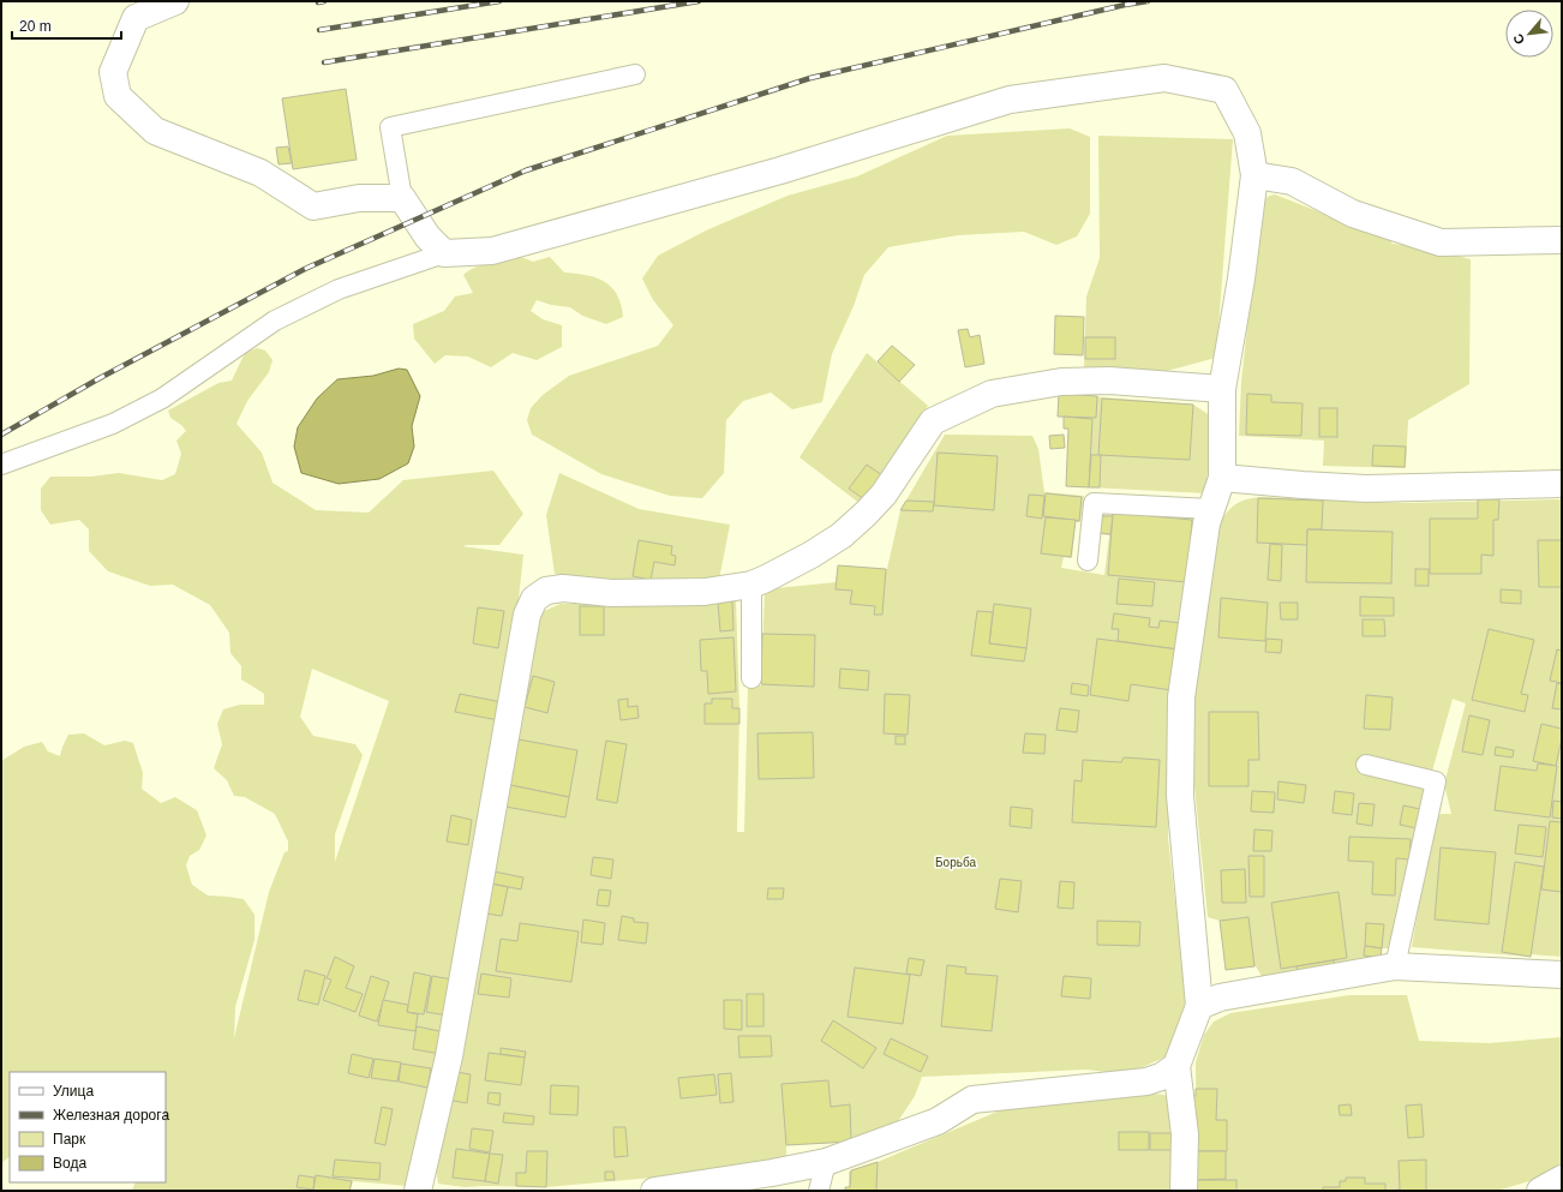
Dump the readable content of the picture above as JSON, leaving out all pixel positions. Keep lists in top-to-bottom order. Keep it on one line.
{"parks":["Борьба"],"legend":["Улица","Железная дорога","Парк","Вода"],"scale_bar":"20 m","north":"bottom left"}
